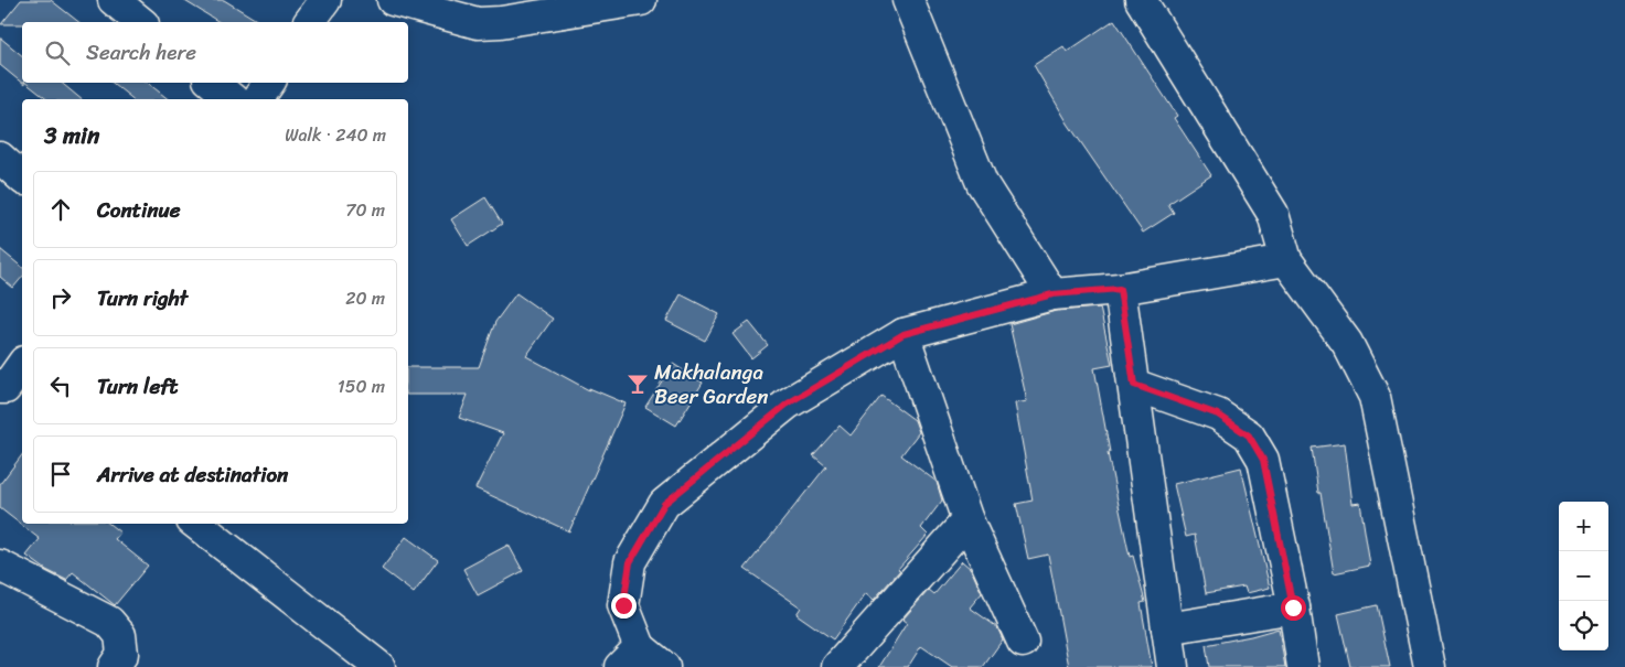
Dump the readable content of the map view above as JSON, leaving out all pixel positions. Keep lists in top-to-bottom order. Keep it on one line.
{"places":{"bar":["Makhalanga Beer Garden"]},"page":{"search":"Search here","heading":["3 min","Walk · 240 m"],"list":[["Continue","70 m"],["Turn right","20 m"],["Turn left","150 m"],"Arrive at destination"],"map_buttons":["+","−"]}}
